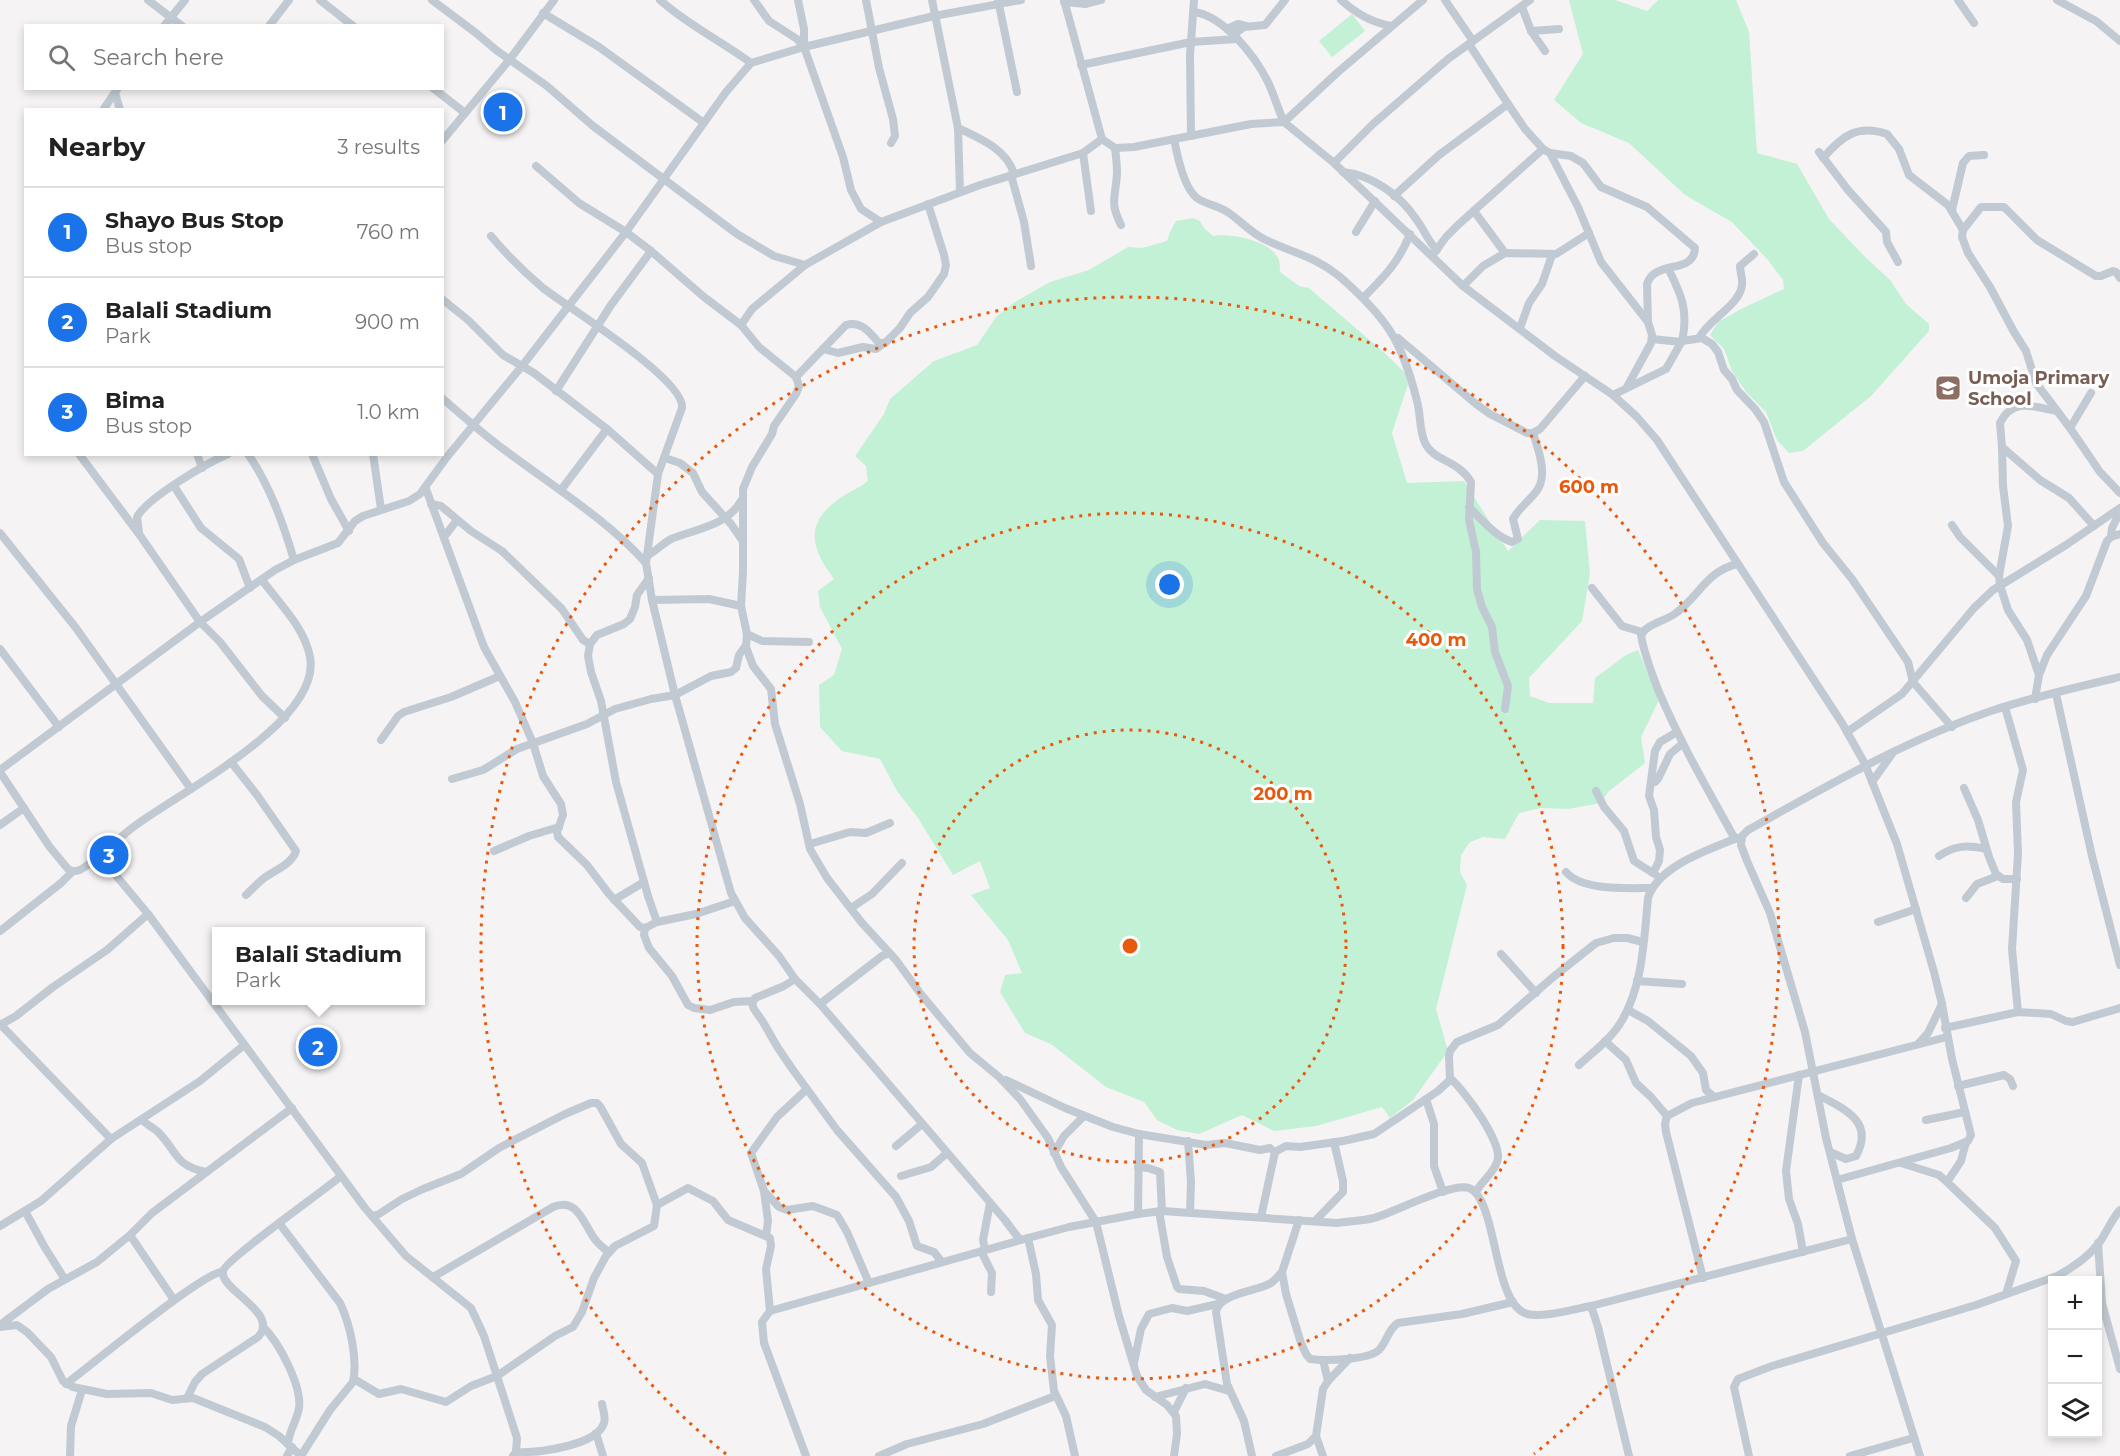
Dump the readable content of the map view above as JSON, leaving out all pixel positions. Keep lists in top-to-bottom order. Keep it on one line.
{"places":{"school or university":["Umoja Primary School"]},"page":{"search":"Search here","pins":["1","3","2"],"heading":["Nearby","3 results"],"list":[{"mark":"1","name":"Shayo Bus Stop","note":"Bus stop","value":"760 m"},{"mark":"2","name":"Balali Stadium","note":"Park","value":"900 m"},{"mark":"3","name":"Bima","note":"Bus stop","value":"1.0 km"}],"popup":["Balali Stadium","Park"],"map_buttons":["+","−"]},"rings":["600 m","400 m","200 m"]}
